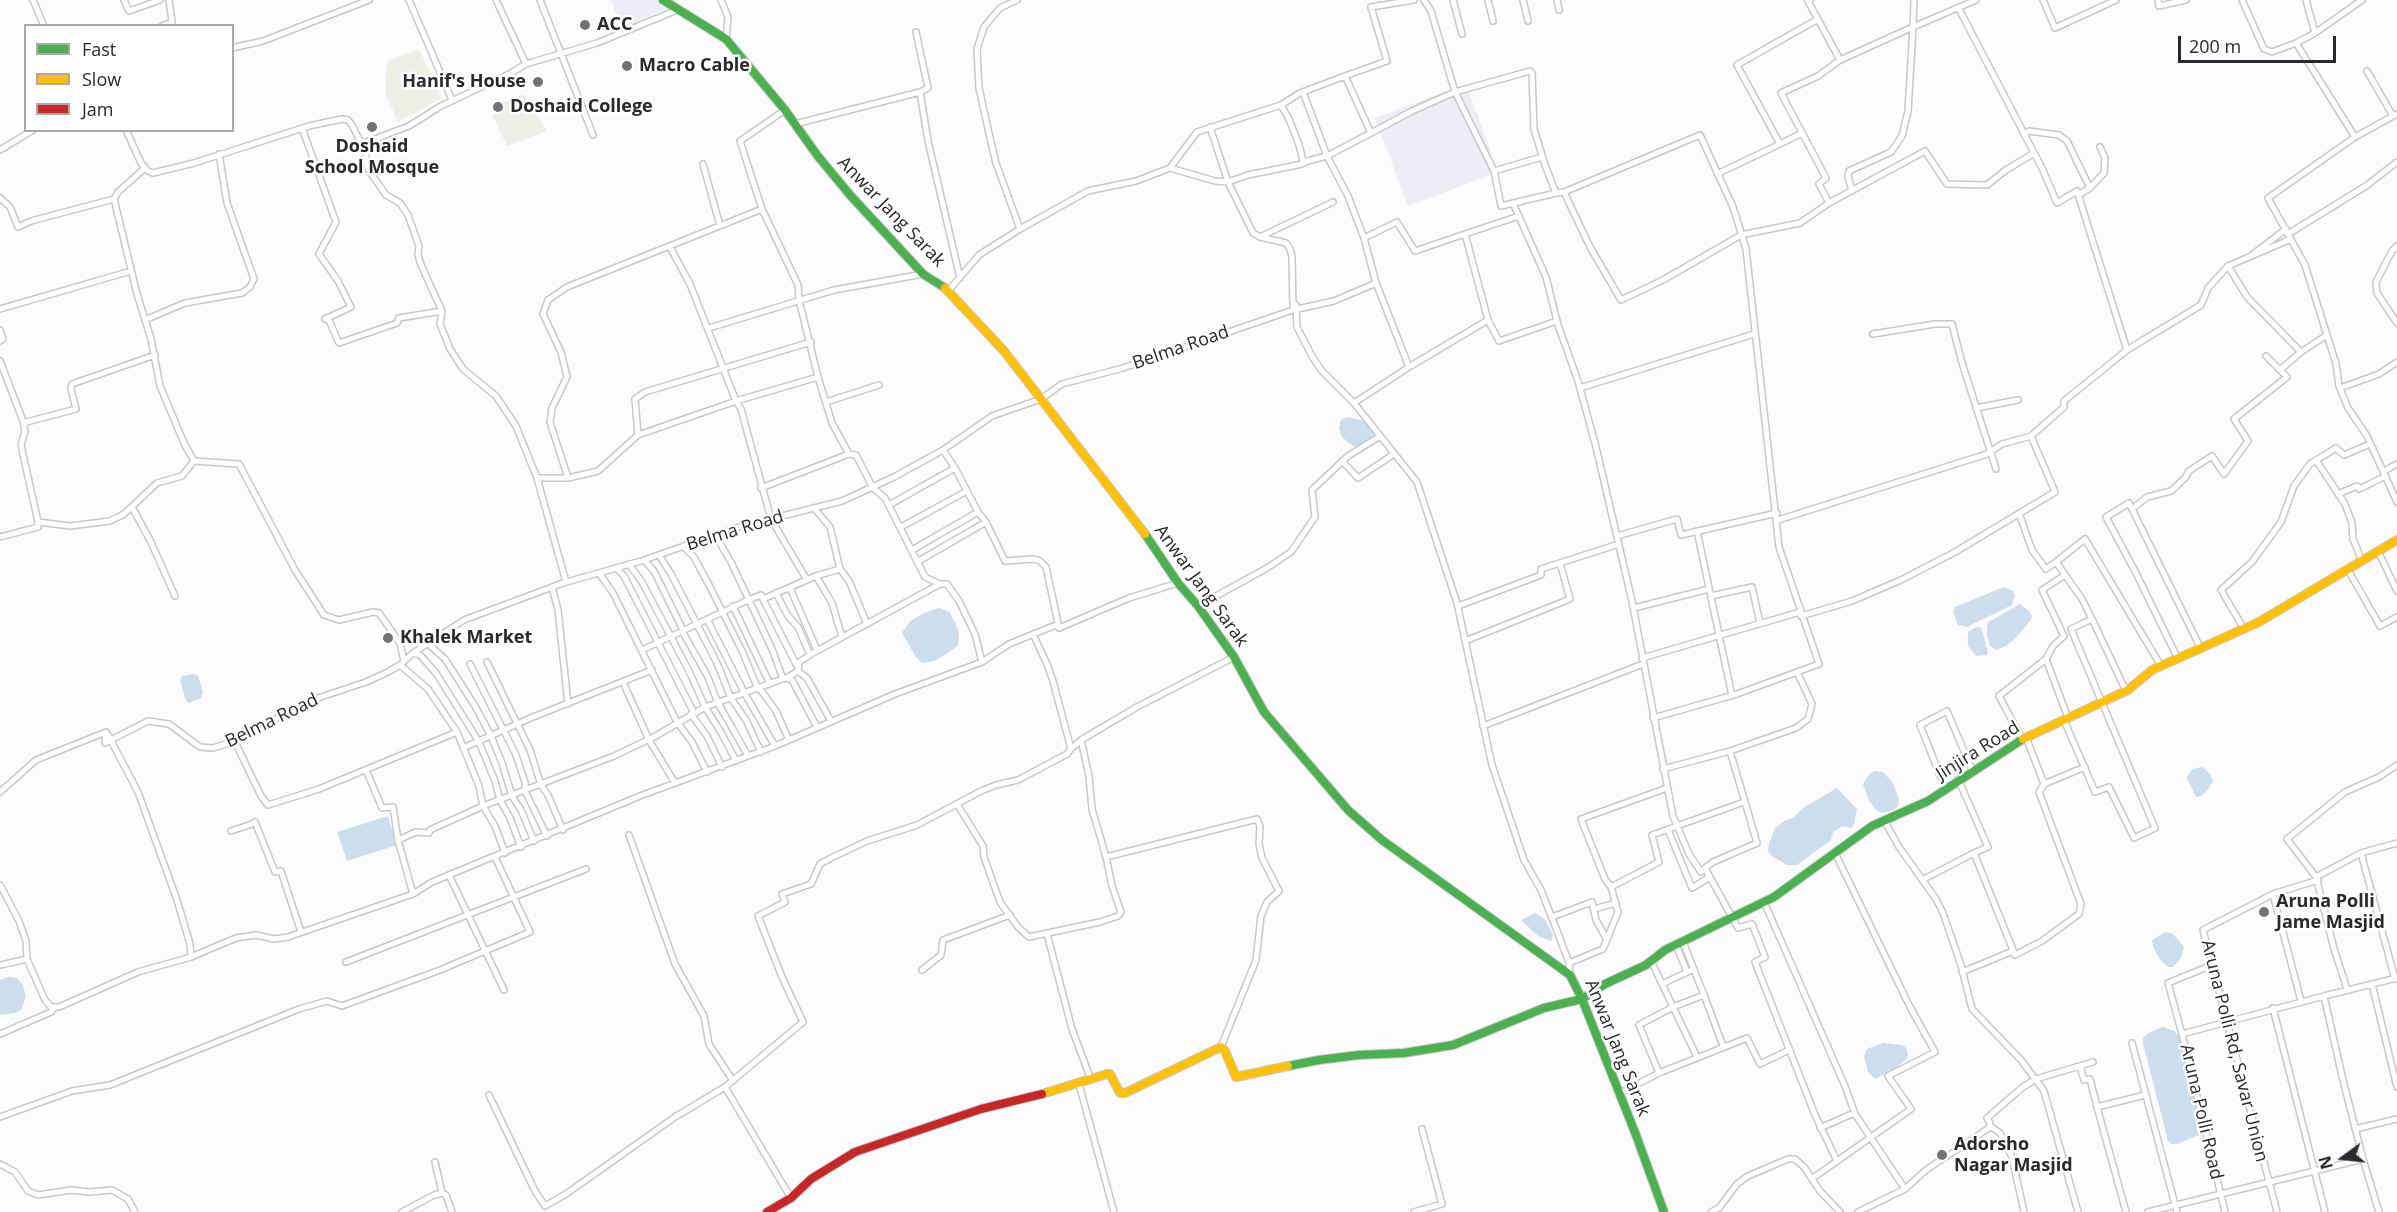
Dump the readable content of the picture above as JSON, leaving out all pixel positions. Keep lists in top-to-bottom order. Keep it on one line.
{"streets":{"street":["Anwar Jang Sarak","Belma Road","Jinjira Road","Aruna Polli Rd, Savar Union","Aruna Polli Road"]},"crossings":[["Anwar Jang Sarak","Belma Road"],["Anwar Jang Sarak","Jinjira Road"],["Aruna Polli Rd, Savar Union","Aruna Polli Road"]],"places":["ACC","Macro Cable","Hanif's House","Doshaid College","Doshaid School Mosque","Khalek Market","Aruna Polli Jame Masjid","Adorsho Nagar Masjid"],"legend":["Fast","Slow","Jam"],"scale_bar":"200 m","north":"left"}
